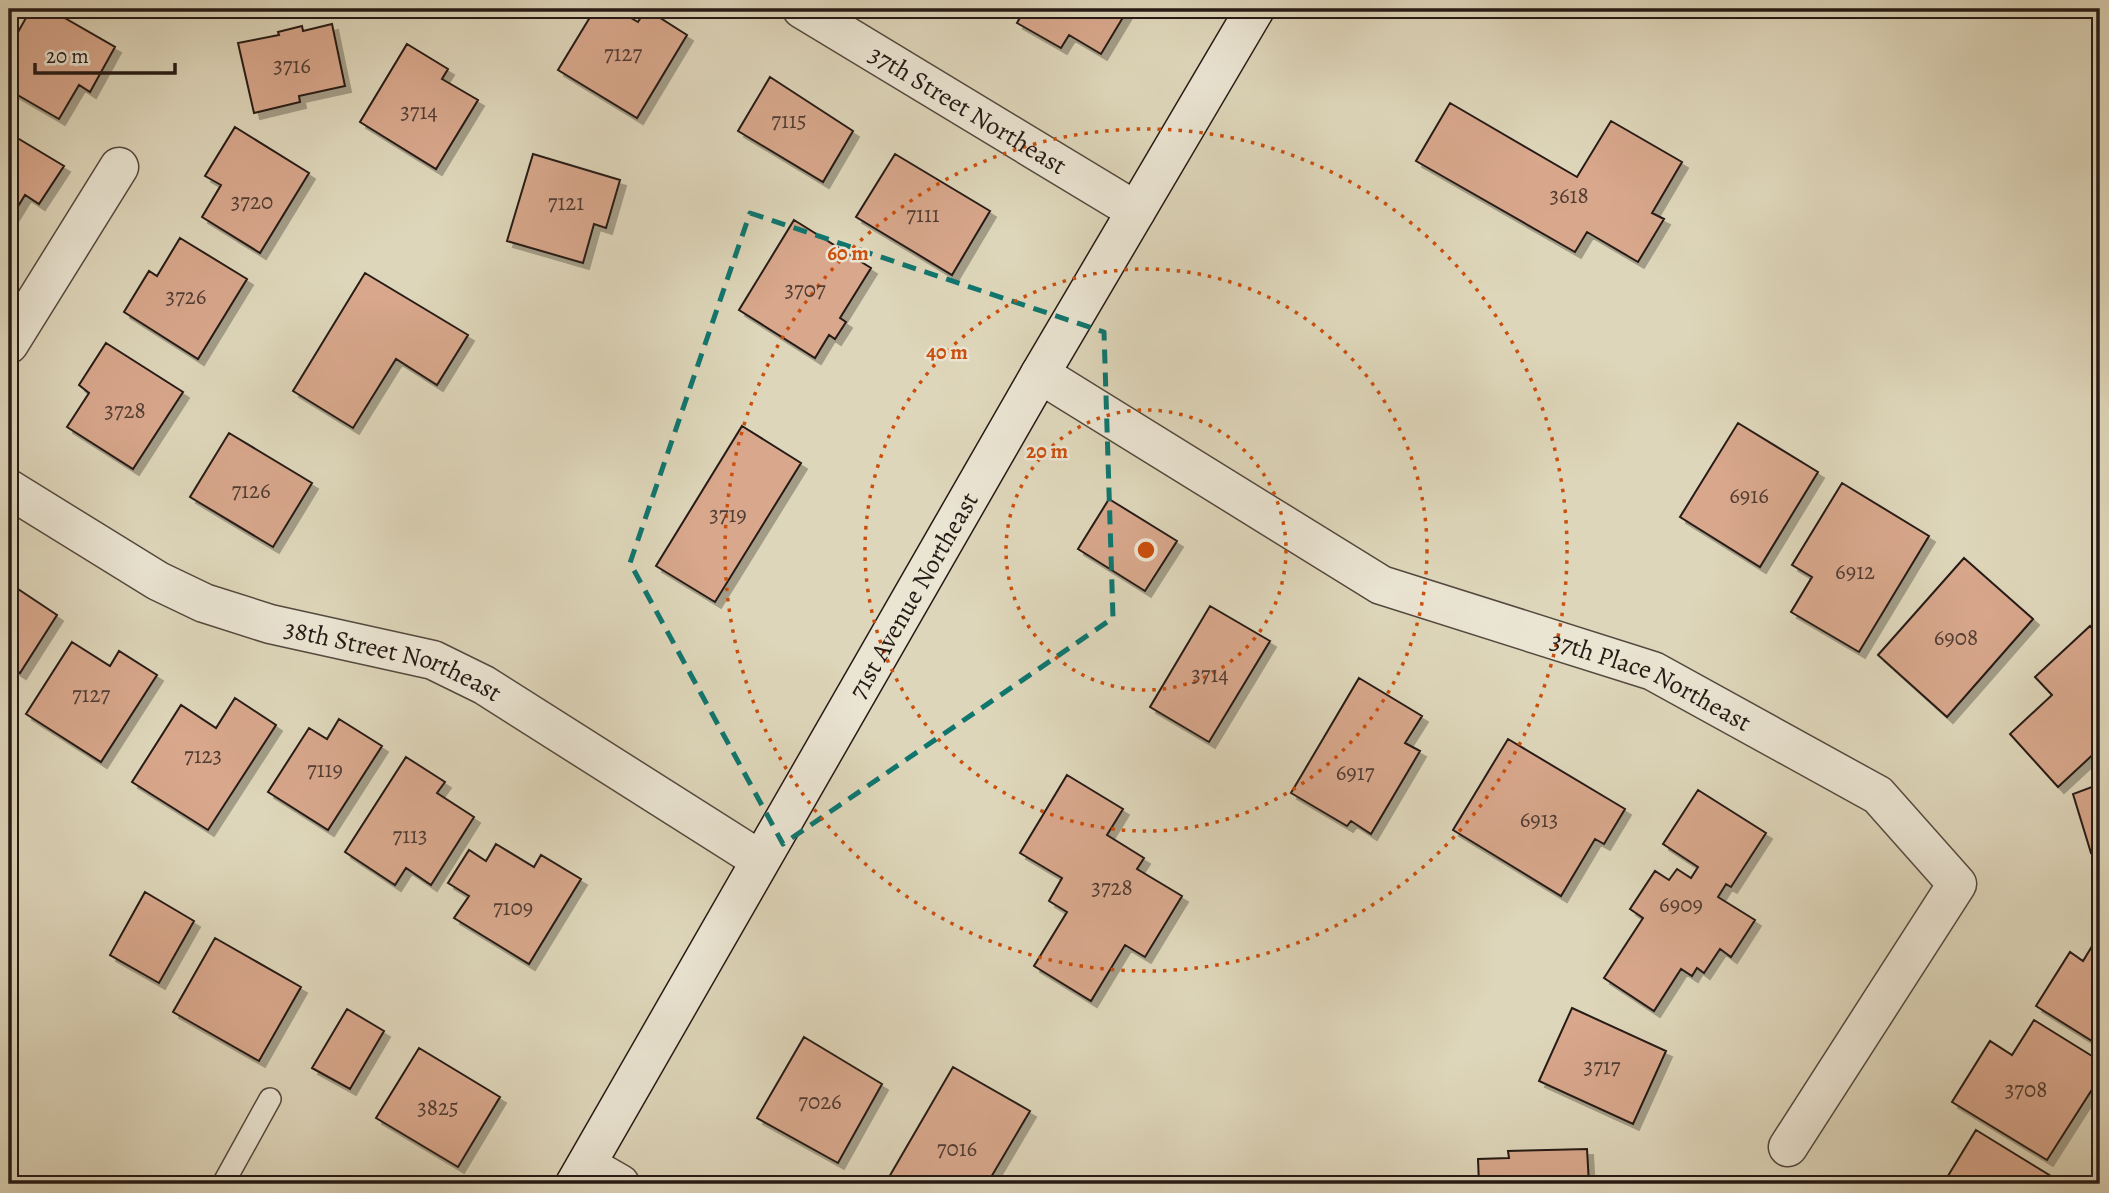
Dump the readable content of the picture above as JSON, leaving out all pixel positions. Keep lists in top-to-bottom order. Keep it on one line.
{"streets":{"street":["37th Street Northeast","71st Avenue Northeast","38th Street Northeast","37th Place Northeast"]},"crossings":[["37th Street Northeast","71st Avenue Northeast"],["71st Avenue Northeast","38th Street Northeast"],["71st Avenue Northeast","37th Place Northeast"]],"house_numbers":["7127","3716","3714","7115","3618","3720","7121","7111","3707","3726","3728","7126","6916","3719","6912","6908","3714","7127","7123","7119","6917","6913","7113","3728","6909","7109","3717","3708","7026","3825","7016"],"scale_bar":"20 m","rings":["60 m","40 m","20 m"]}
